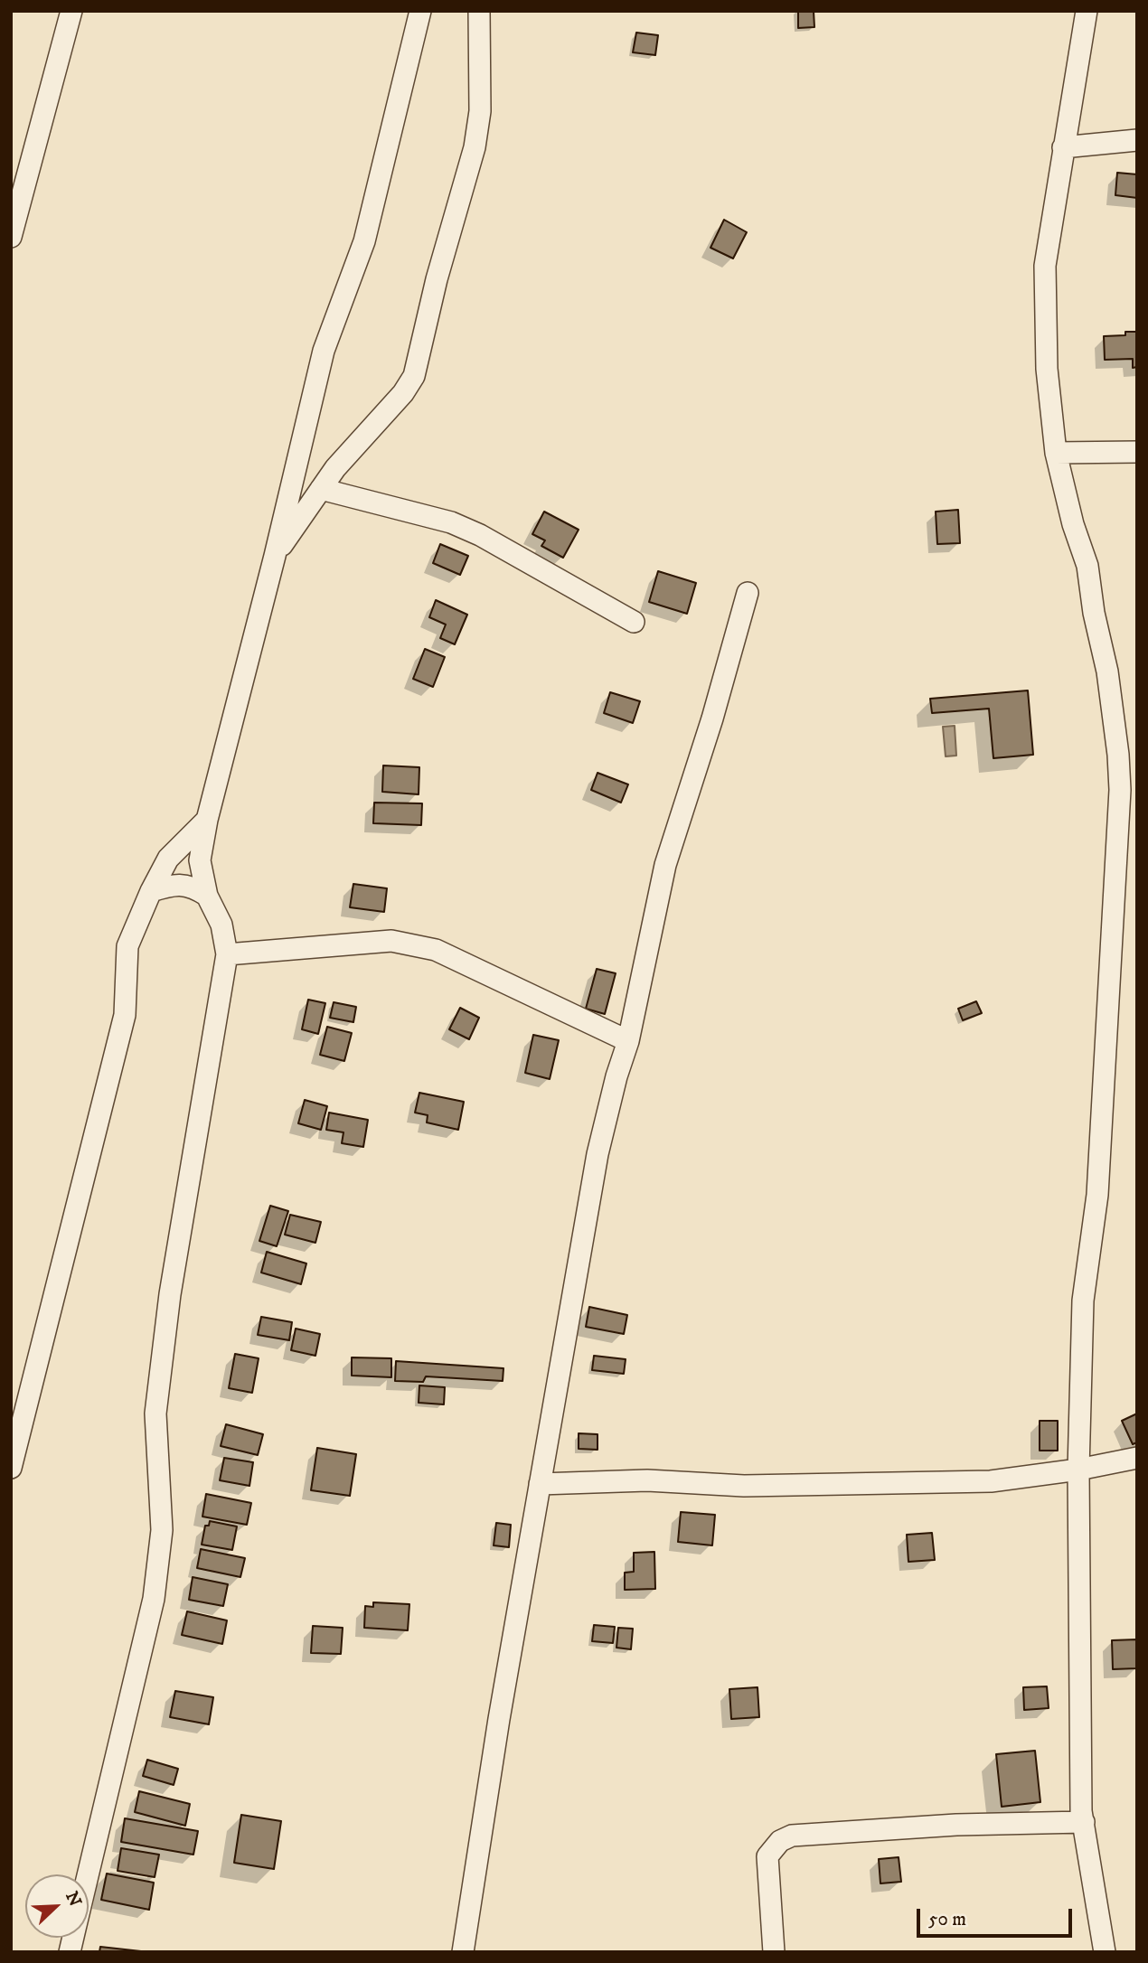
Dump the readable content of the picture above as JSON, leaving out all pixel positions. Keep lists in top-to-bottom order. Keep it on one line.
{"scale_bar":"50 m","north":"top right"}
